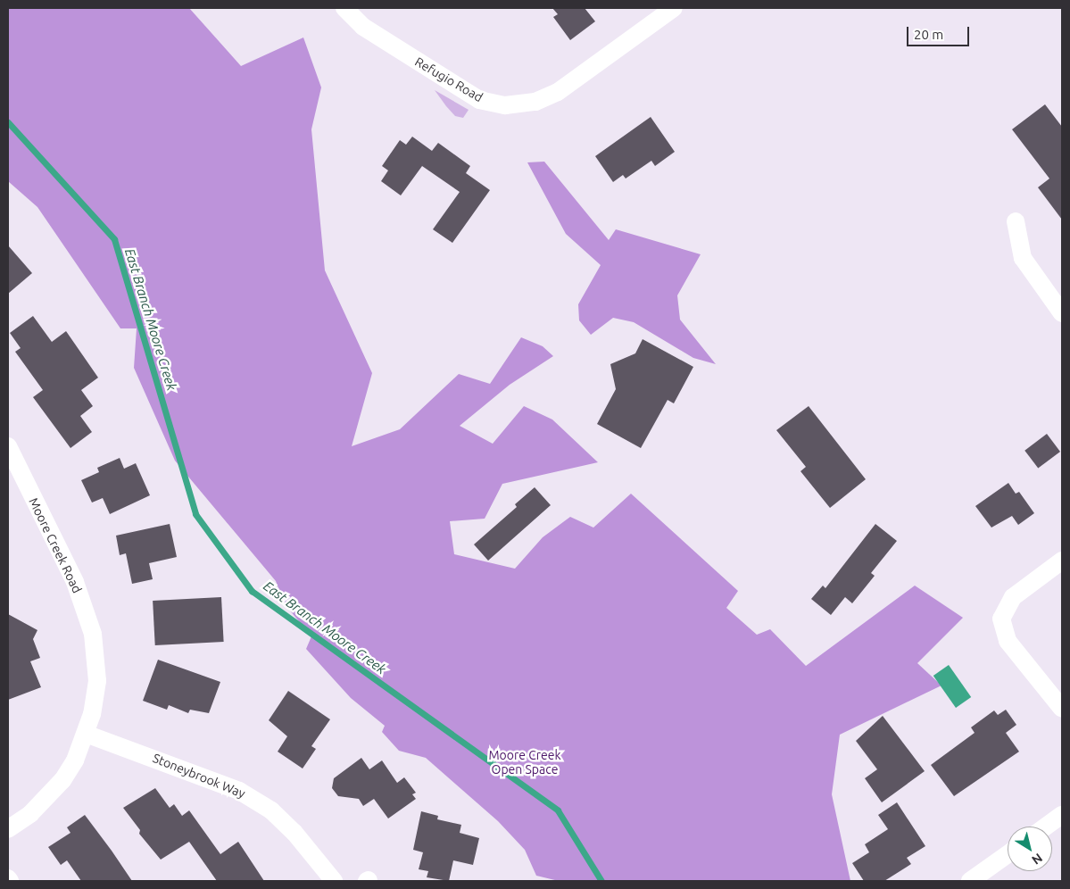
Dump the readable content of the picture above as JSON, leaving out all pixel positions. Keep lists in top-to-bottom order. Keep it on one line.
{"streets":{"street":["Refugio Road","Moore Creek Road","Stoneybrook Way"]},"crossings":[["Moore Creek Road","Stoneybrook Way"]],"water":["East Branch Moore Creek"],"parks":["Moore Creek Open Space"],"scale_bar":"20 m","north":"bottom right"}
